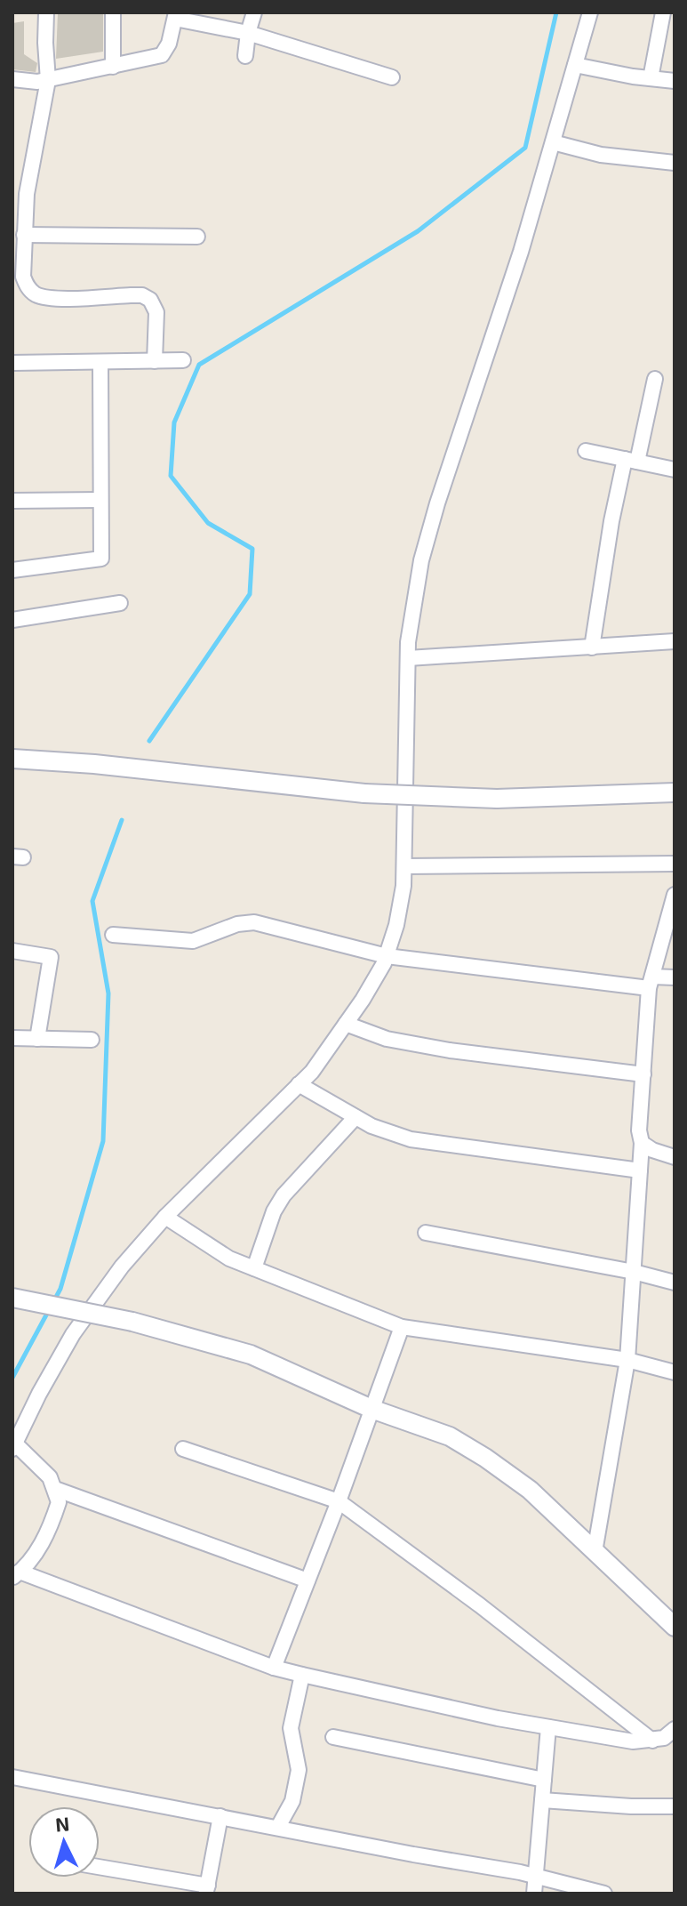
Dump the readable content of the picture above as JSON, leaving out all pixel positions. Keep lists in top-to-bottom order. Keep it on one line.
{"north":"top"}
